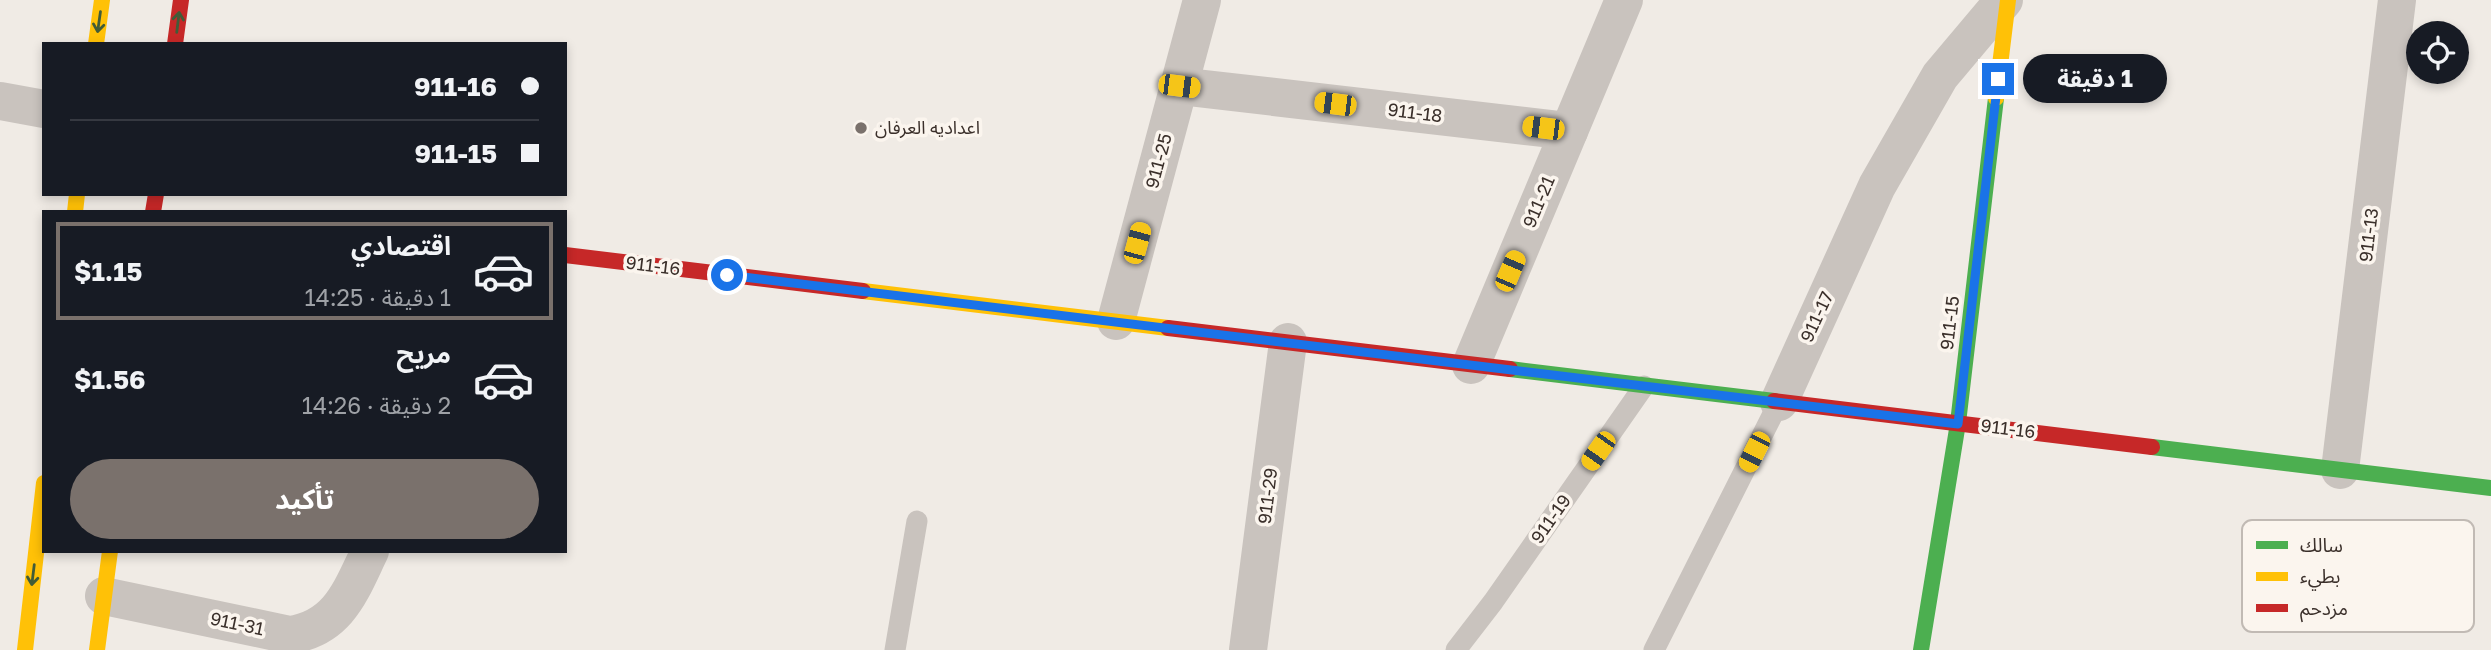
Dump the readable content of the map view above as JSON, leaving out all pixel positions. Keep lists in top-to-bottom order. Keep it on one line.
{"streets":{"street":["911-18","911-25","911-21","911-13","911-16","911-17","911-15","911-29","911-31"],"lane":["911-19"]},"crossings":[["911-18","911-25"],["911-18","911-21"],["911-25","911-16"],["911-21","911-16"],["911-13","911-16"],["911-16","911-17"],["911-16","911-15"],["911-16","911-29"],["911-16","911-19"],["911-17","911-15"]],"places":["اعداديه العرفان"],"legend":["سالك","بطيء","مزدحم"],"page":{"banner":["911-16","911-15"],"bubble":"1 دقيقة","list":[{"name":"اقتصادي","note":"1 دقيقة · 14:25","value":"$1.15"},{"name":"مريح","note":"2 دقيقة · 14:26","value":"$1.56"}],"buttons":"تأكيد"}}
